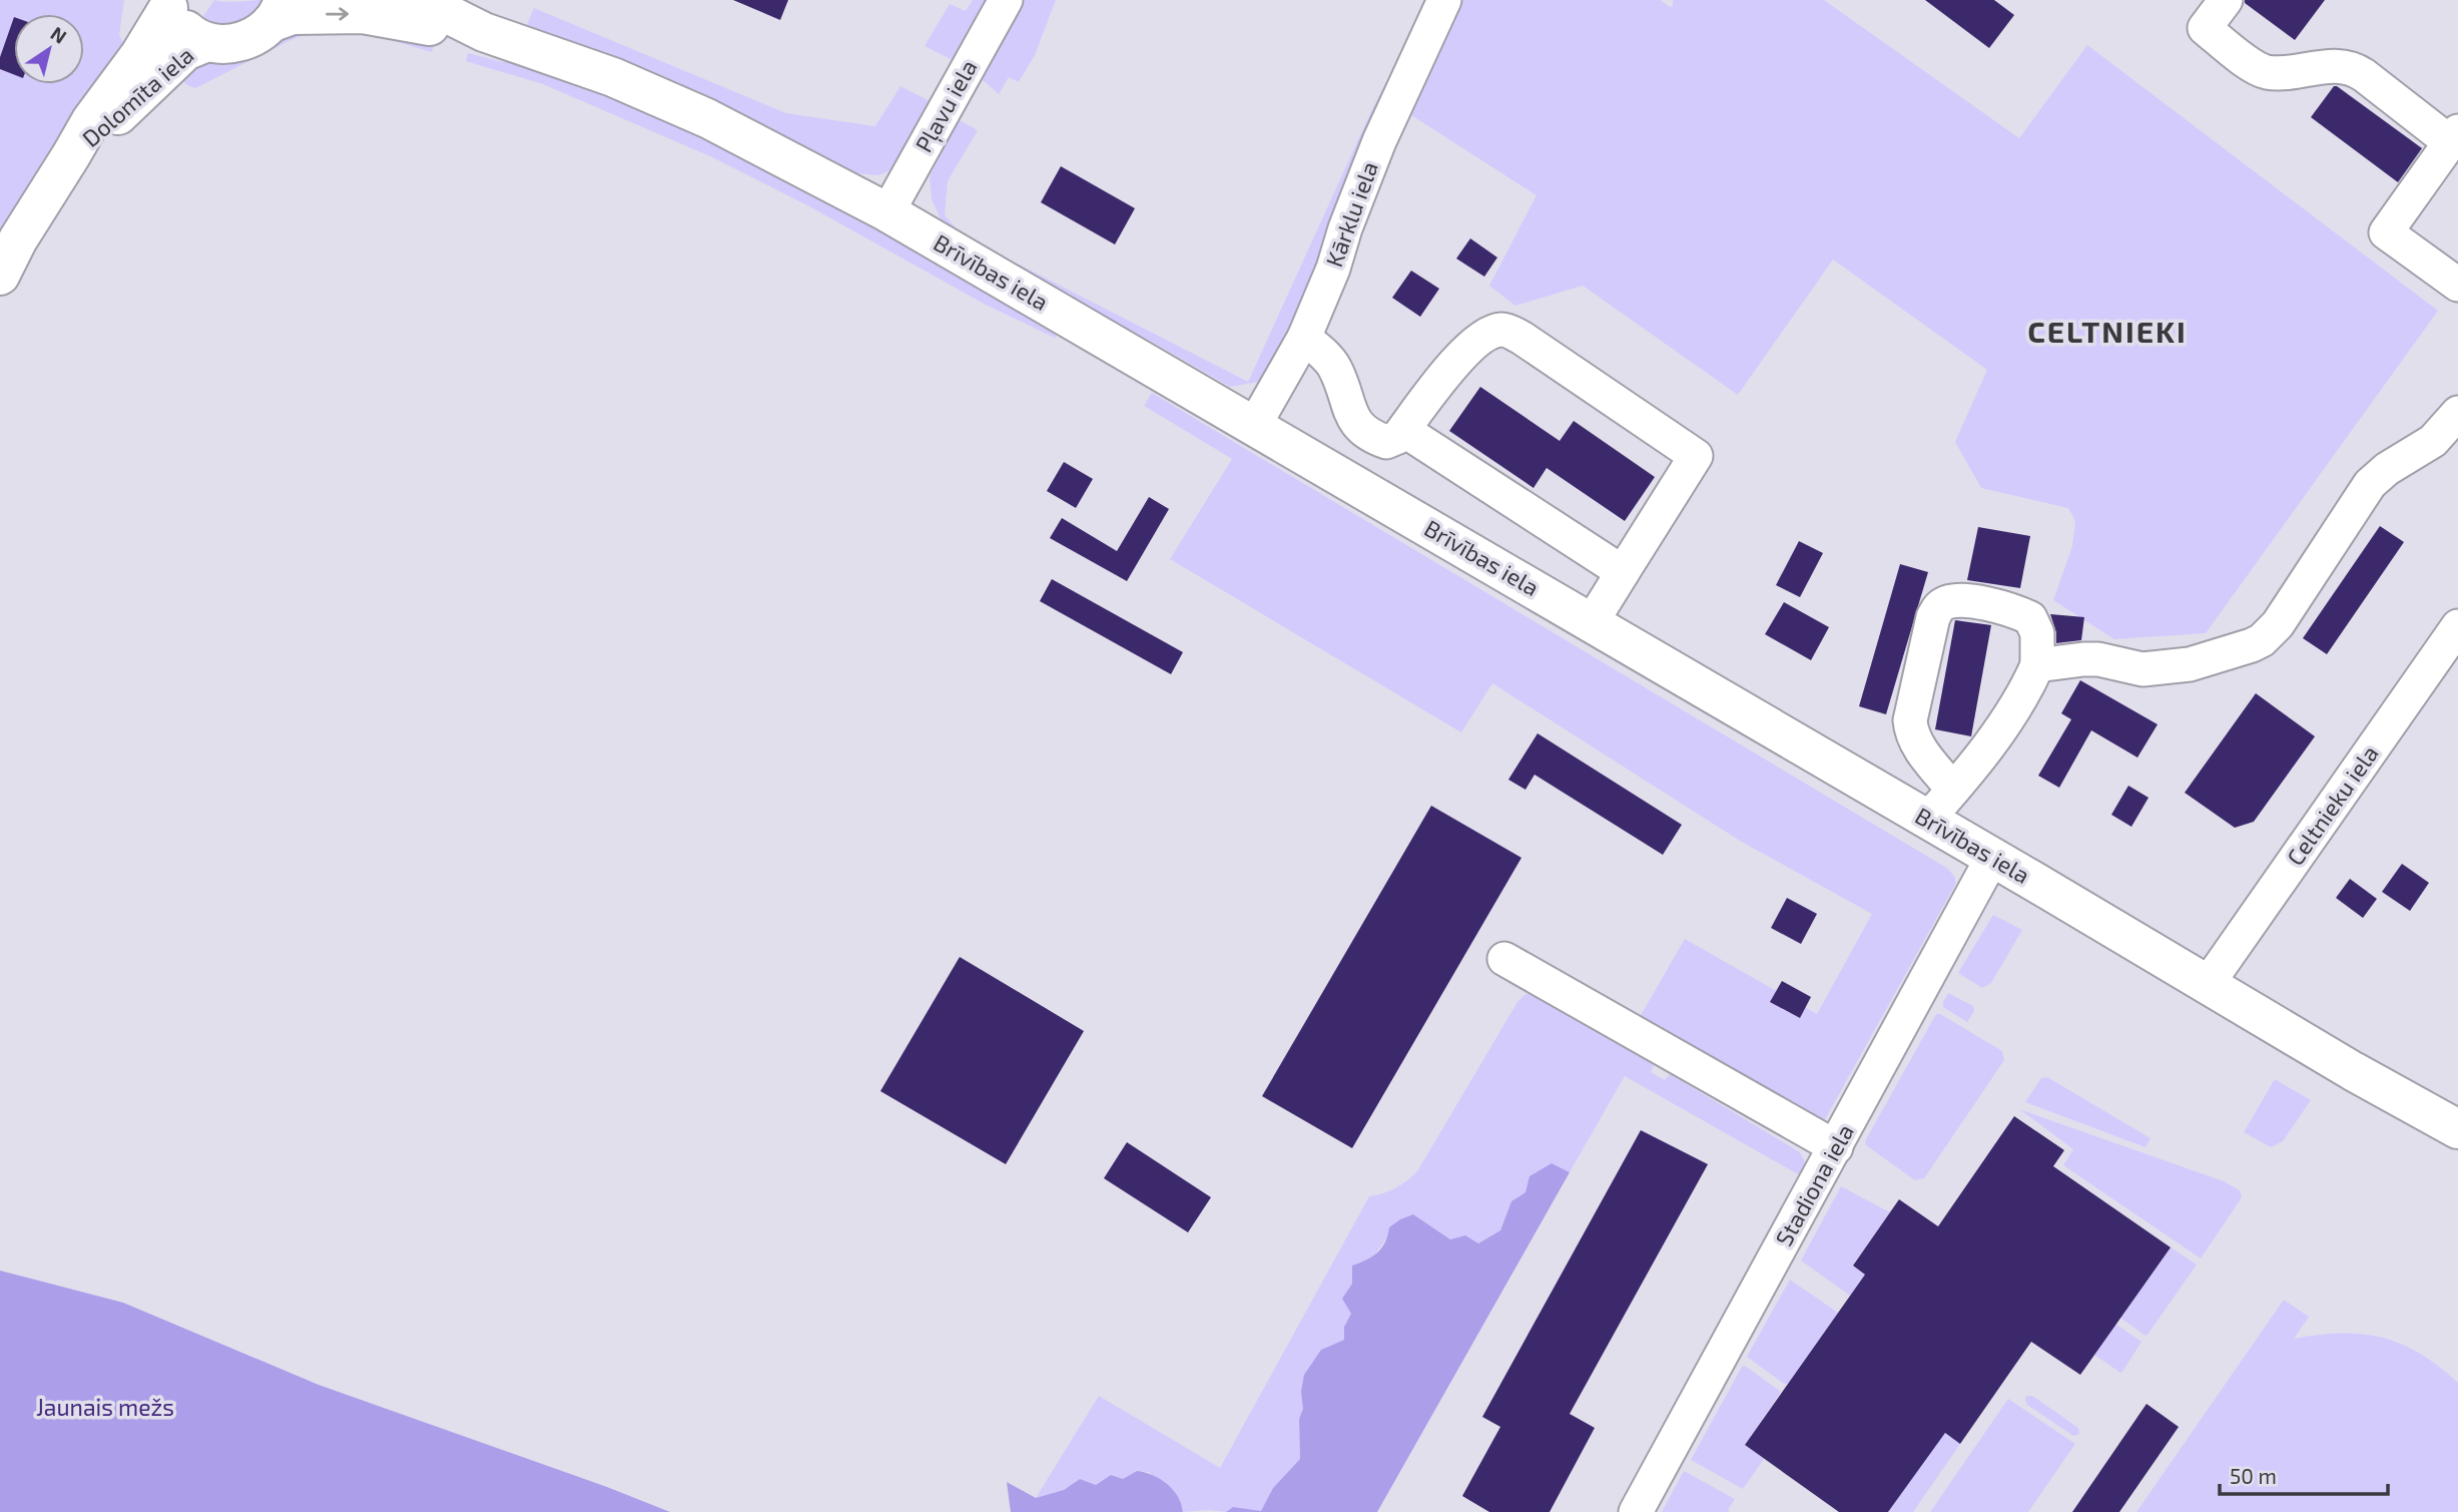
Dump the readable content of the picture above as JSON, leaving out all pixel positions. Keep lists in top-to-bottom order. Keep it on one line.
{"streets":{"main road":["Dolomīta iela","Brīvības iela"],"street":["Pļavu iela","Kārklu iela","Celtnieku iela","Stadiona iela"]},"crossings":[["Dolomīta iela","Brīvības iela"],["Pļavu iela","Brīvības iela"],["Kārklu iela","Brīvības iela"],["Brīvības iela","Celtnieku iela"],["Brīvības iela","Stadiona iela"]],"districts":["CELTNIEKI"],"parks":["Jaunais mežs"],"scale_bar":"50 m","north":"top right"}
